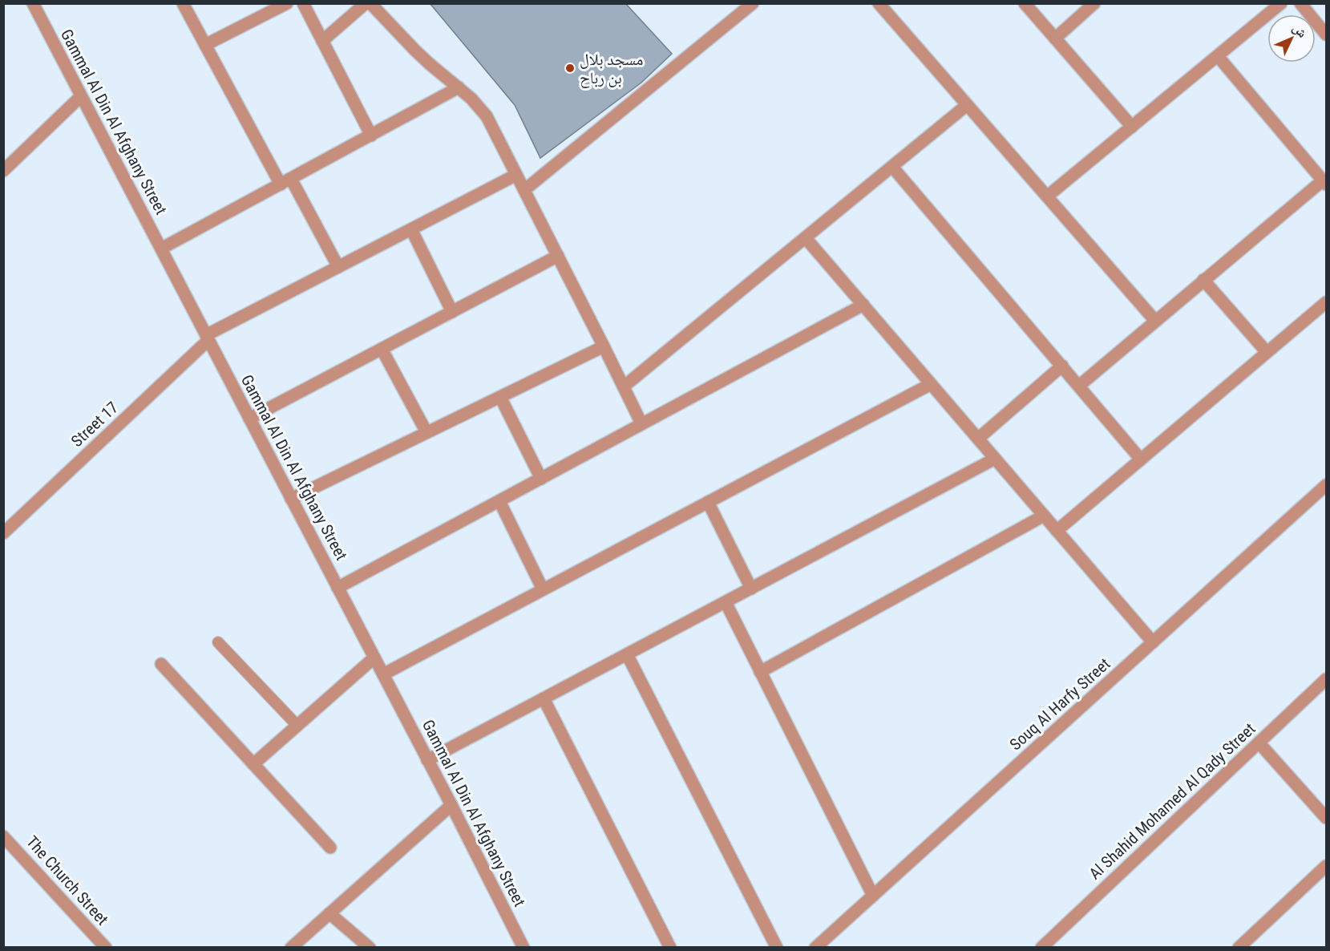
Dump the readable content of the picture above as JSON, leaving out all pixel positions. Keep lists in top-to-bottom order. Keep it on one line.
{"streets":{"street":["Gammal Al Din Al Afghany Street","Street 17","Souq Al Harfy Street","Al Shahid Mohamed Al Qady Street","The Church Street"]},"crossings":[["Gammal Al Din Al Afghany Street","Street 17"]],"places":["مسجد بلال بن رباح"],"north":"top right"}
